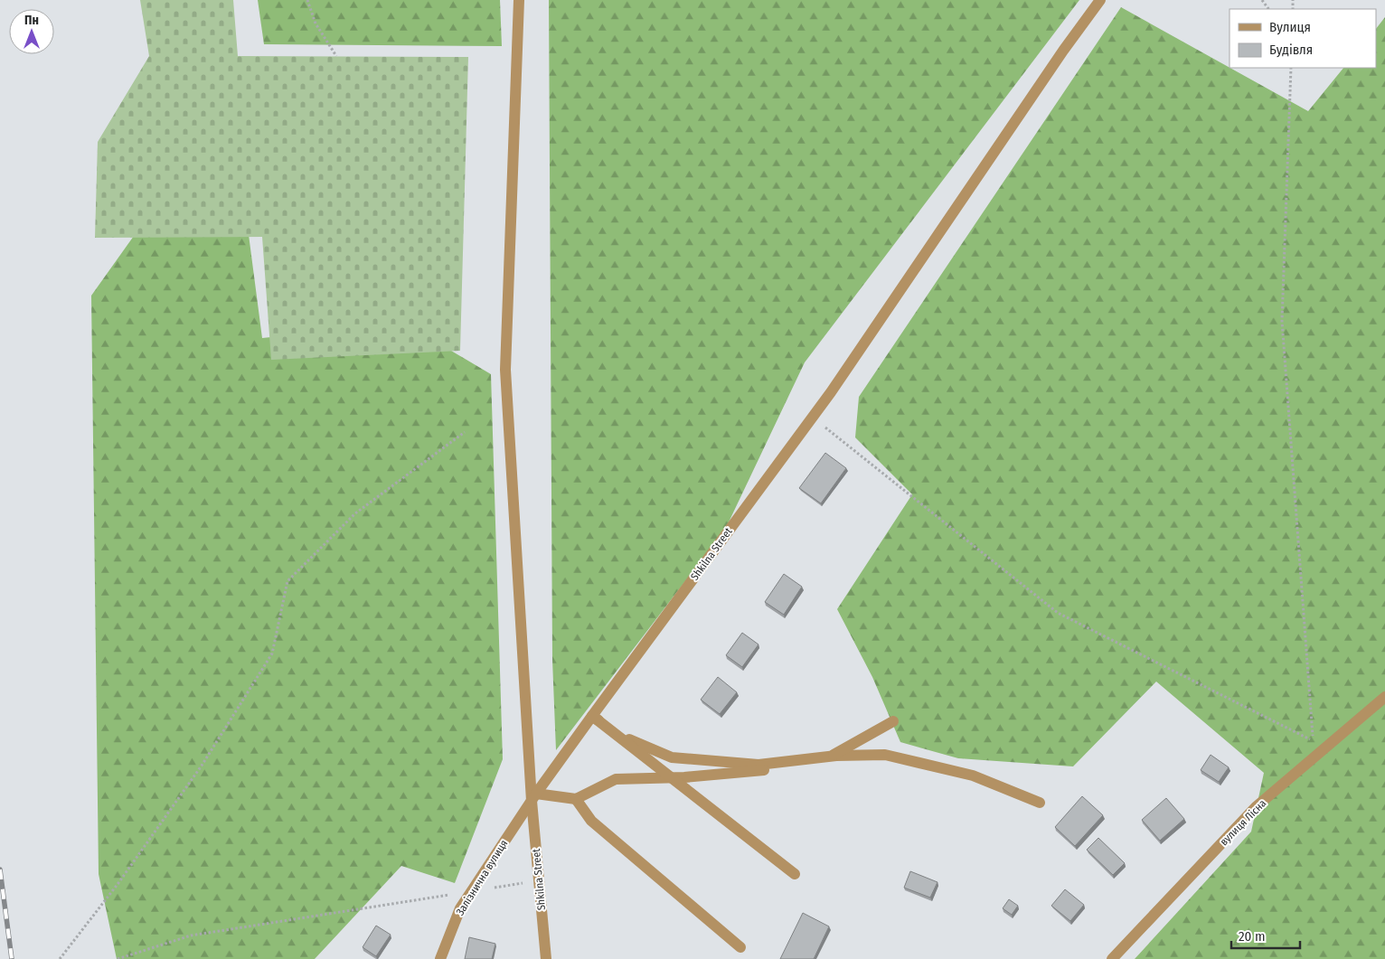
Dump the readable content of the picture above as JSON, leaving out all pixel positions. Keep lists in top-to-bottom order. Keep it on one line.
{"streets":{"street":["Shkilna Street","вулиця Лісна","Залізнична вулиця"]},"crossings":[["Shkilna Street","Залізнична вулиця"]],"legend":["Вулиця","Будівля"],"scale_bar":"20 m","north":"top"}
